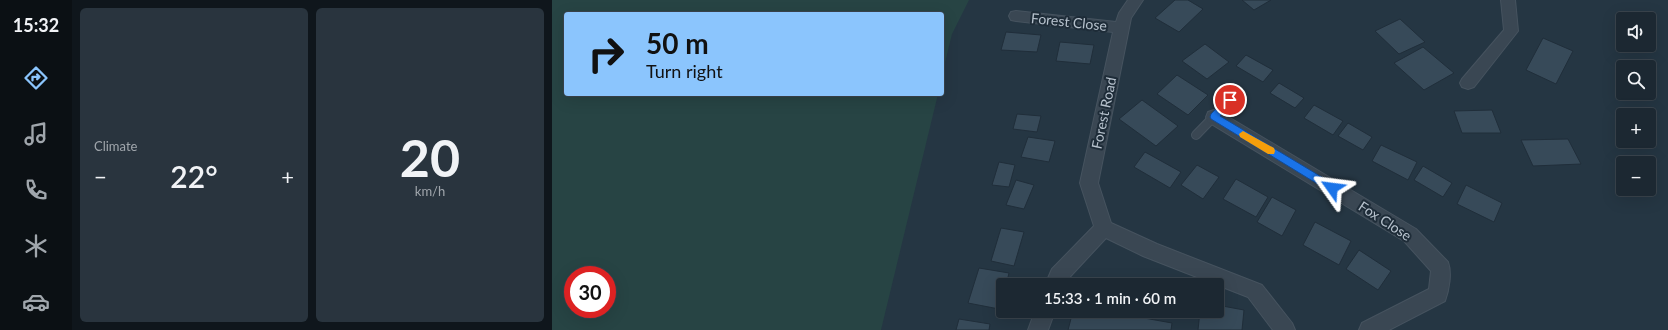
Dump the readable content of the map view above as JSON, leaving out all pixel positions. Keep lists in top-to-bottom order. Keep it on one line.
{"streets":{"street":["Forest Close","Forest Road","Fox Close"]},"crossings":[["Forest Close","Forest Road"]],"page":{"tabs":"15:32","tile":["Climate",["20","km/h"]],"map_buttons":["+","−"],"turn":["50 m","Turn right"],"heat":["−","22°","+"],"limit":"30","trip":"15:33 · 1 min · 60 m"}}
